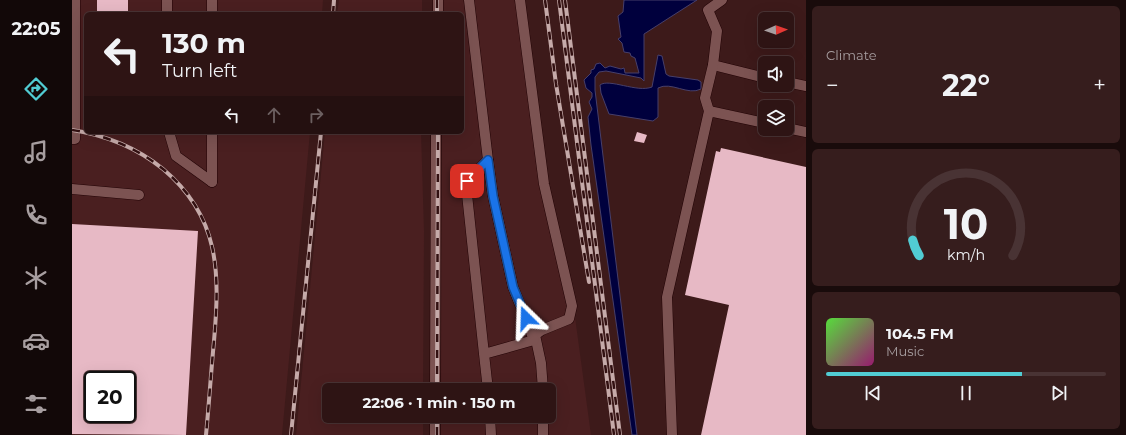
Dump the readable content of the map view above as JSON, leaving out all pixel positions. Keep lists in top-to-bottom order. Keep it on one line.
{"north":"right","page":{"tabs":"22:05","tile":"Climate","turn":["130 m","Turn left"],"heat":["−","22°","+"],"song":["104.5 FM","Music"],"limit":"20","trip":"22:06 · 1 min · 150 m","gauge":["10","km/h"]}}
